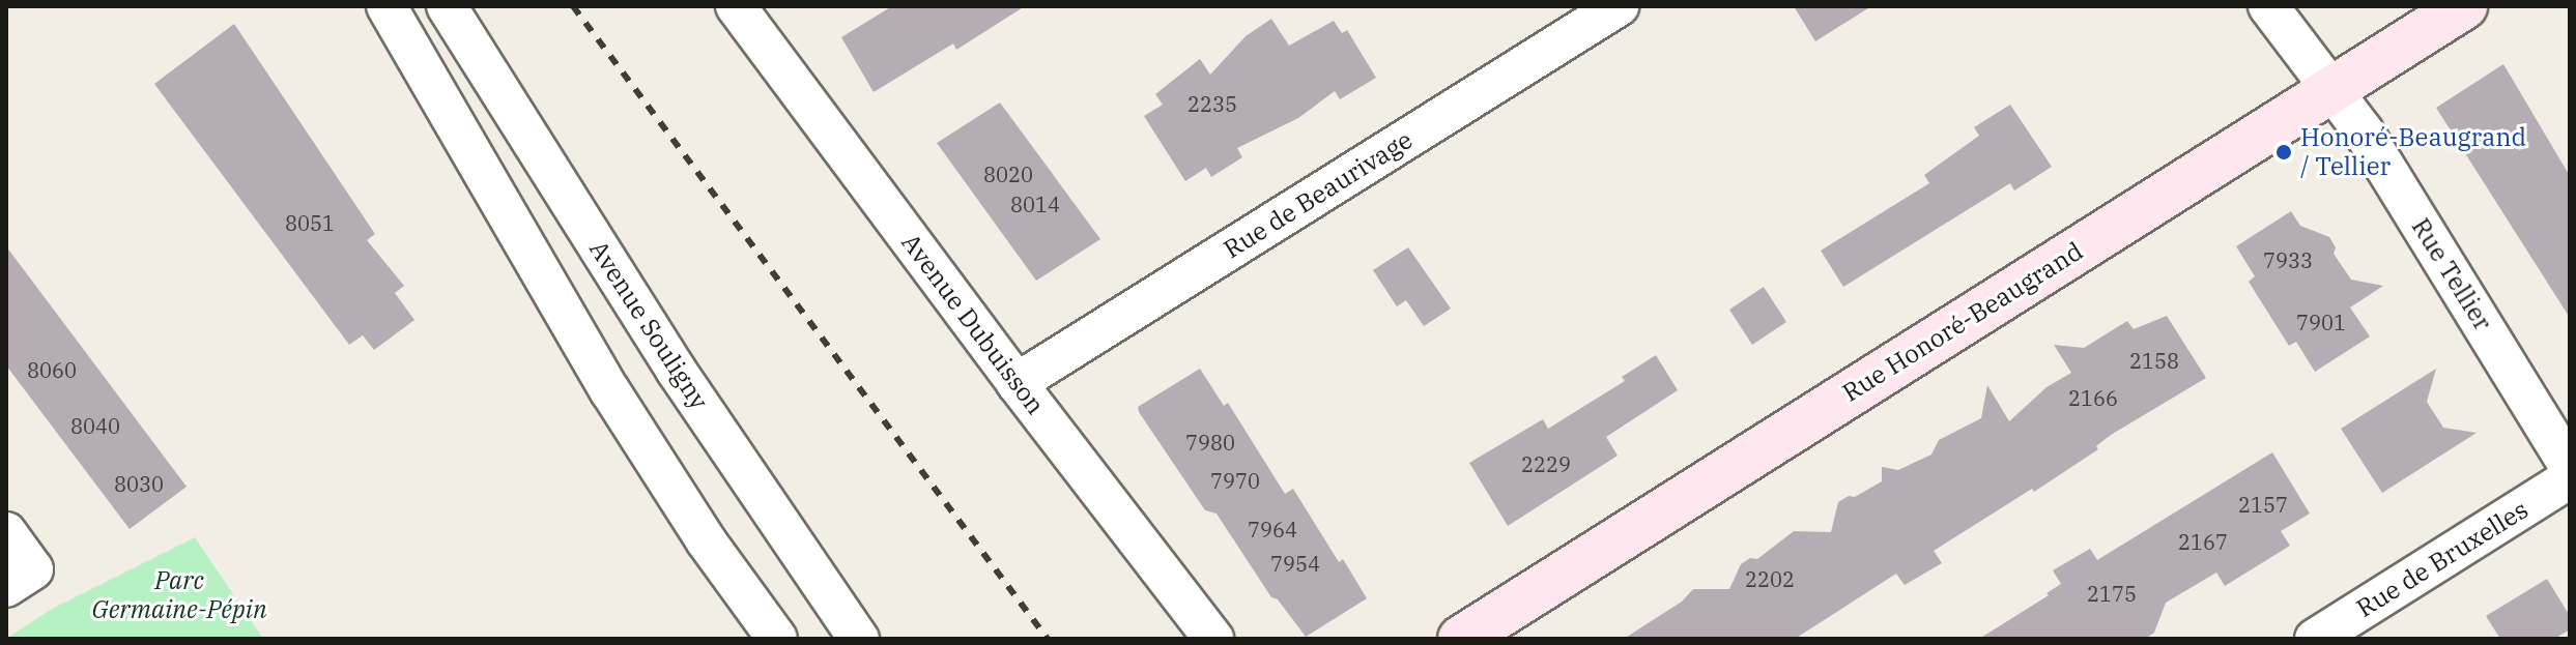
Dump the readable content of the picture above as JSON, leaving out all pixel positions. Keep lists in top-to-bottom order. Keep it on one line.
{"streets":{"street":["Rue de Beaurivage","Rue Tellier","Rue Honoré-Beaugrand","Avenue Dubuisson","Avenue Souligny","Rue de Bruxelles"]},"crossings":[["Rue de Beaurivage","Avenue Dubuisson"],["Rue Tellier","Rue Honoré-Beaugrand"]],"parks":["Parc Germaine-Pépin"],"places":["Honoré-Beaugrand / Tellier"],"house_numbers":["2235","8020","8014","8051","7933","7901","2158","8060","2166","8040","7980","2229","7970","8030","2157","7964","2167","7954","2202","2175"]}
